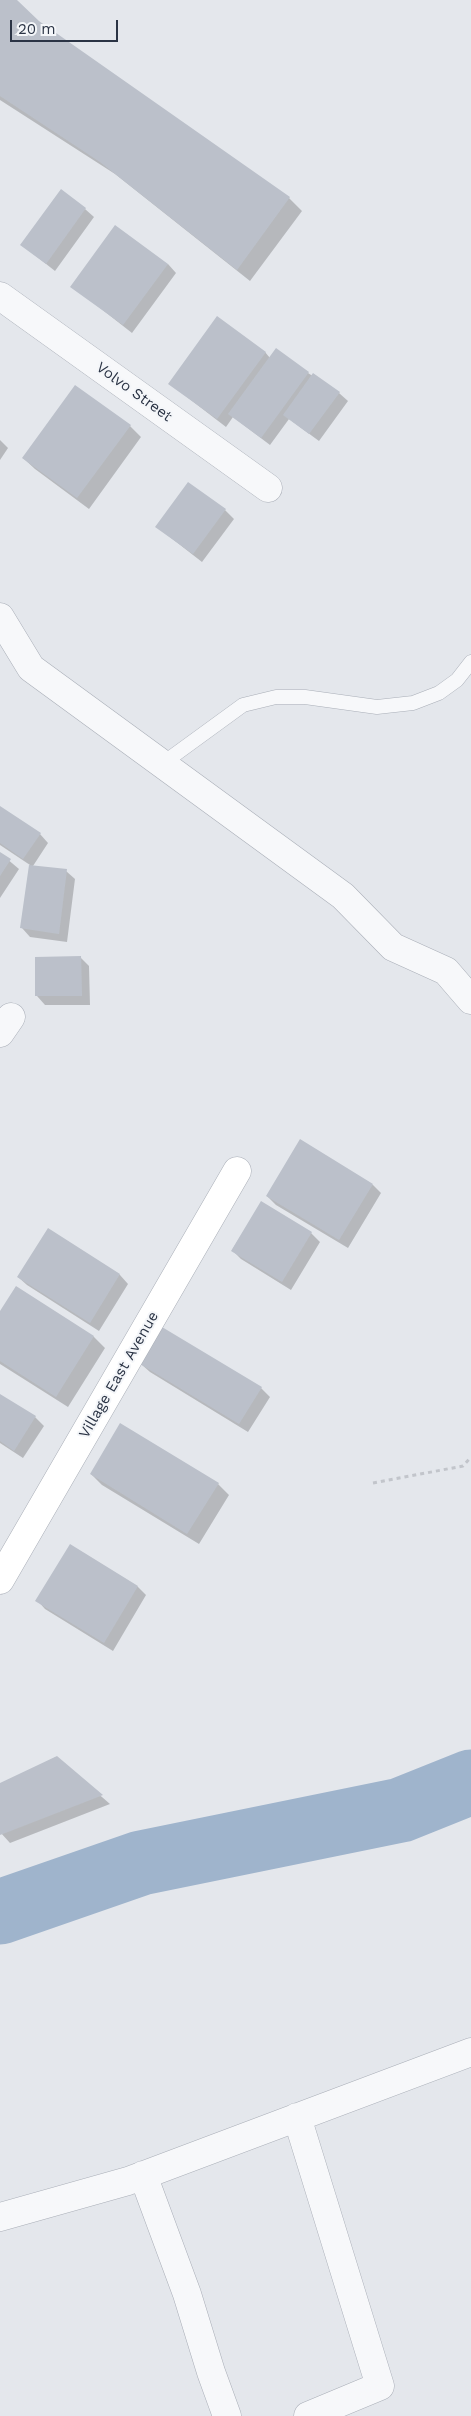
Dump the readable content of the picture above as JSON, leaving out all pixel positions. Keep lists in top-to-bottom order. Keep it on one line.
{"streets":{"street":["Volvo Street","Village East Avenue"]},"scale_bar":"20 m"}
